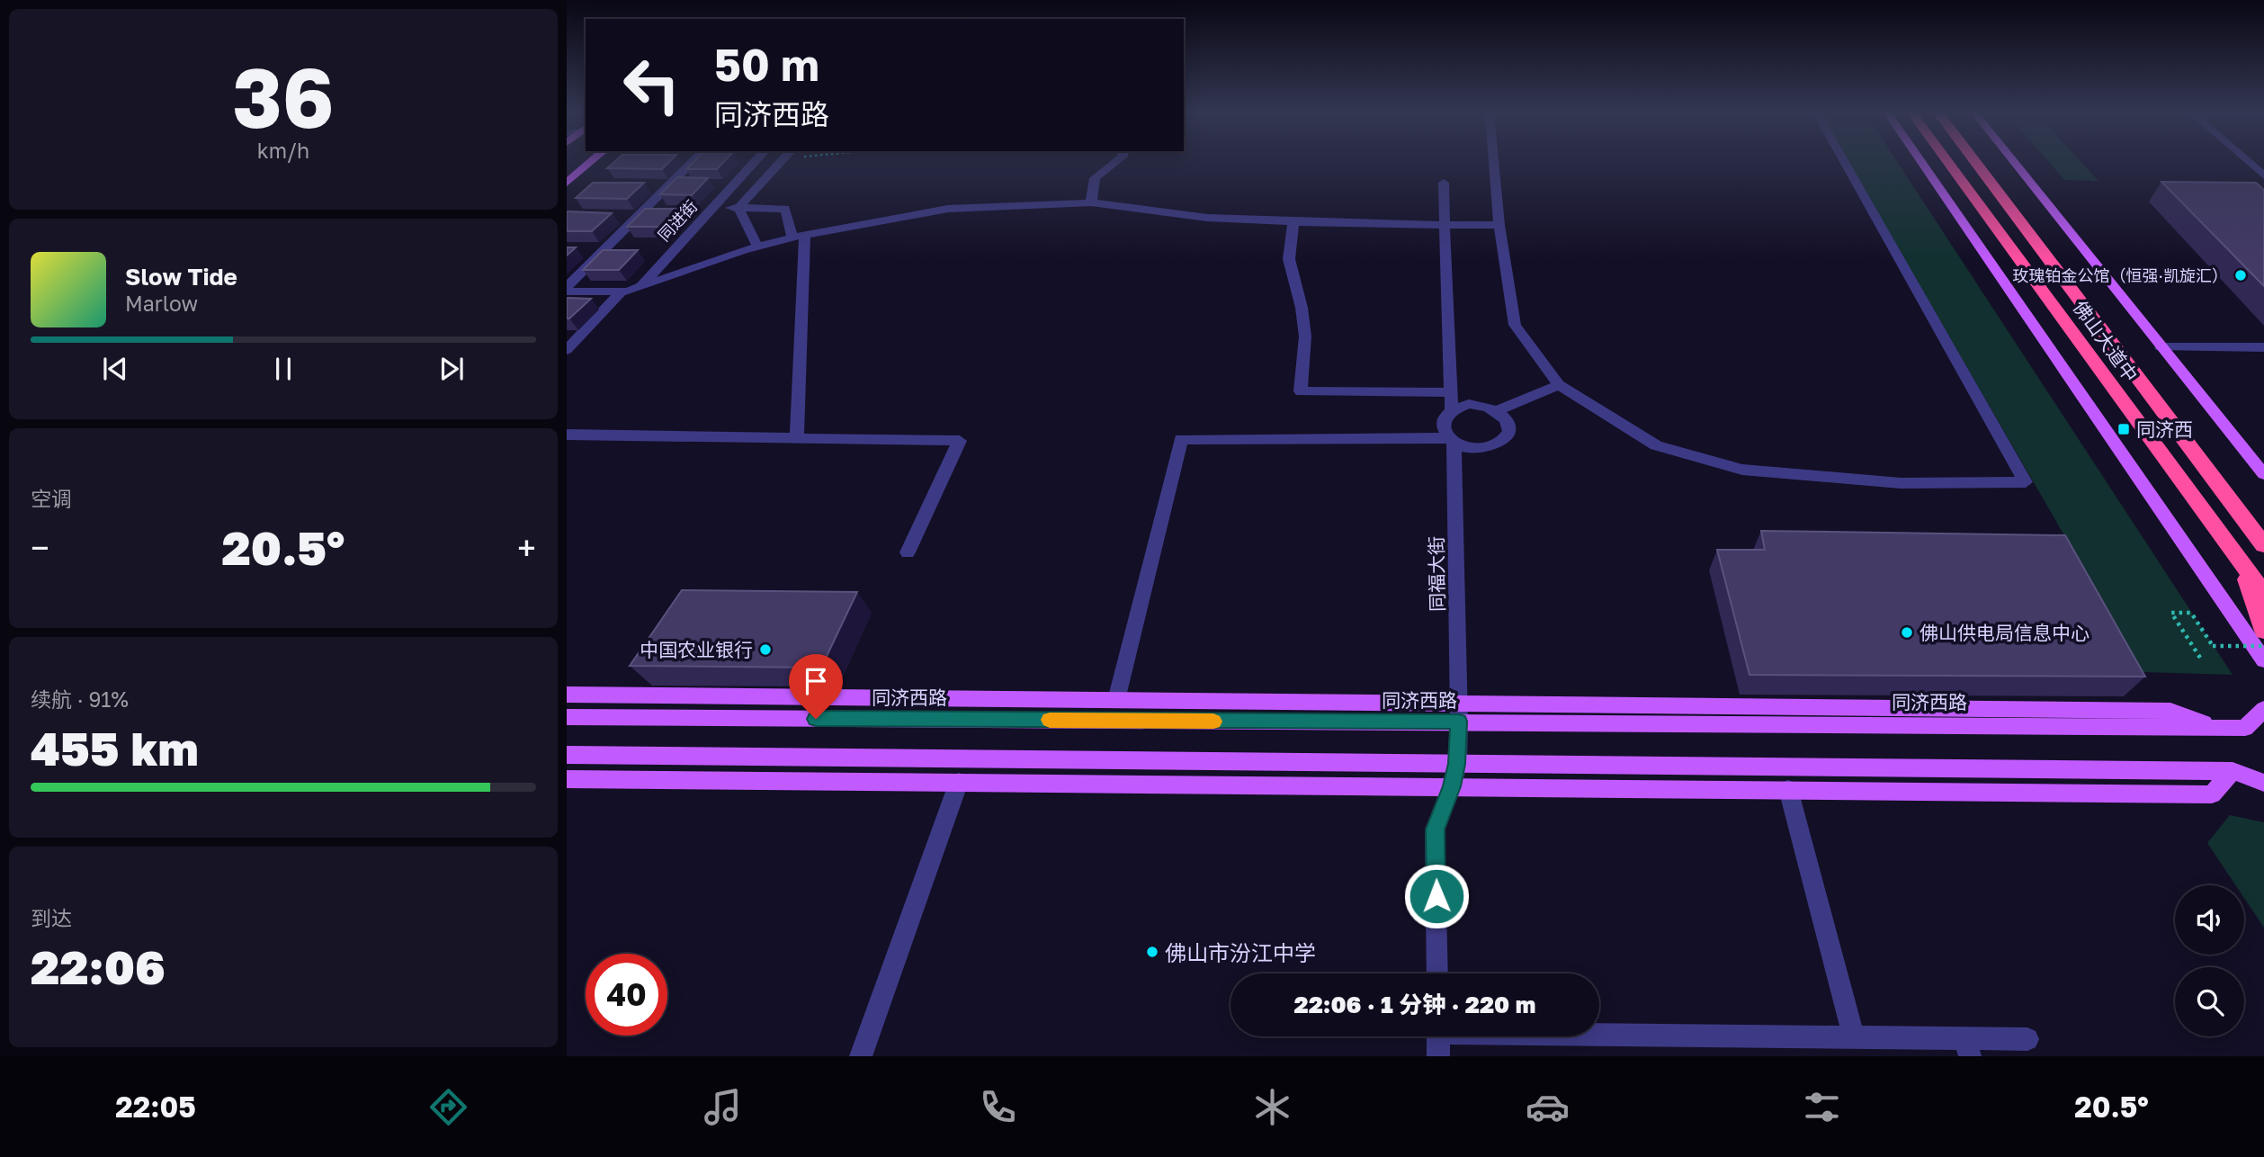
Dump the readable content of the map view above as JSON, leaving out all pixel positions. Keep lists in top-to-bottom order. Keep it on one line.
{"streets":{"highway":["佛山大道中"],"main road":["同济西路"],"street":["同进街","同福大街"]},"crossings":[["同福大街","同济西路"]],"places":{"other":["玫瑰铂金公馆（恒强·凯旋汇）","佛山供电局信息中心","中国农业银行","佛山市汾江中学"],"transit":["同济西"]},"page":{"tile":[["36","km/h"],"空调",["续航 · 91%","455 km"],["到达","22:06"]],"turn":["50 m","同济西路"],"song":["Slow Tide","Marlow"],"heat":["−","20.5°","+"],"limit":"40","trip":"22:06 · 1 分钟 · 220 m","tabs":["22:05","20.5°"]}}
